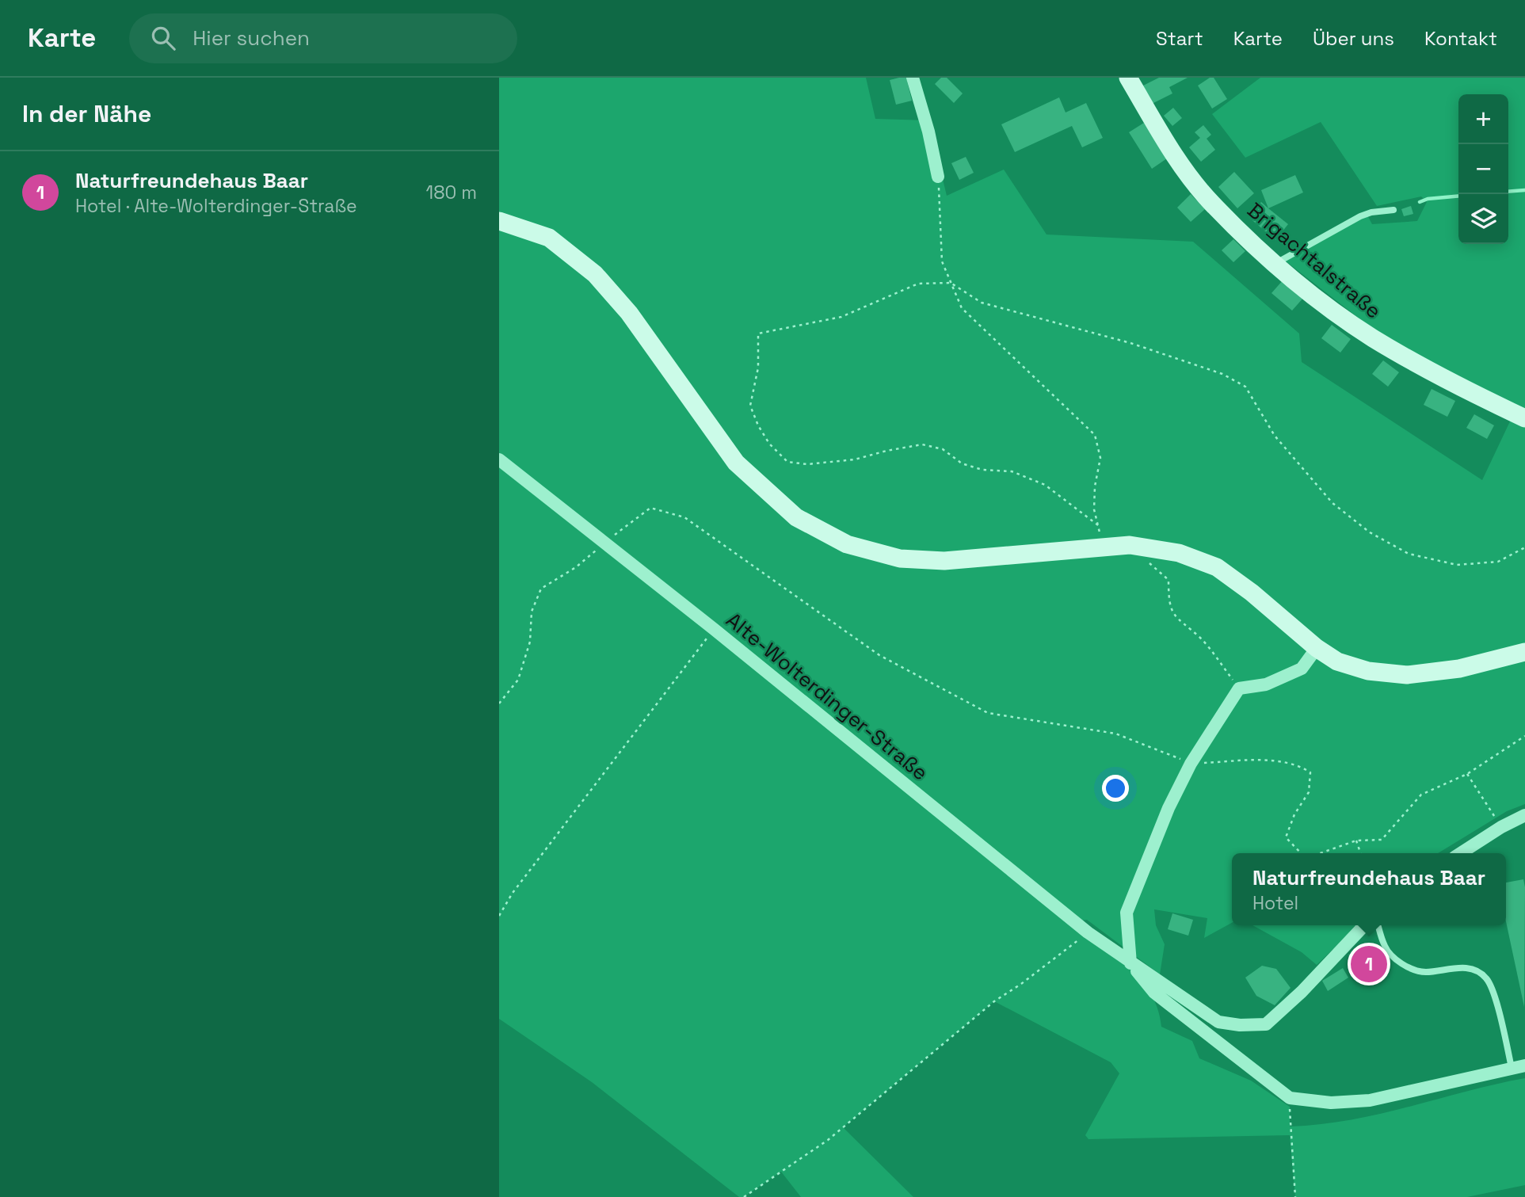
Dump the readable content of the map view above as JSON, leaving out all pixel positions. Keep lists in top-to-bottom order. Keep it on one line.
{"streets":{"main road":["Brigachtalstraße"],"street":["Alte-Wolterdinger-Straße"]},"page":{"header":"Karte","search":"Hier suchen","nav":["Start","Karte","Über uns","Kontakt"],"heading":"In der Nähe","map_buttons":["+","−"],"list":[{"mark":"1","name":"Naturfreundehaus Baar","note":"Hotel · Alte-Wolterdinger-Straße","value":"180 m"}],"popup":["Naturfreundehaus Baar","Hotel"],"pins":"1"}}
